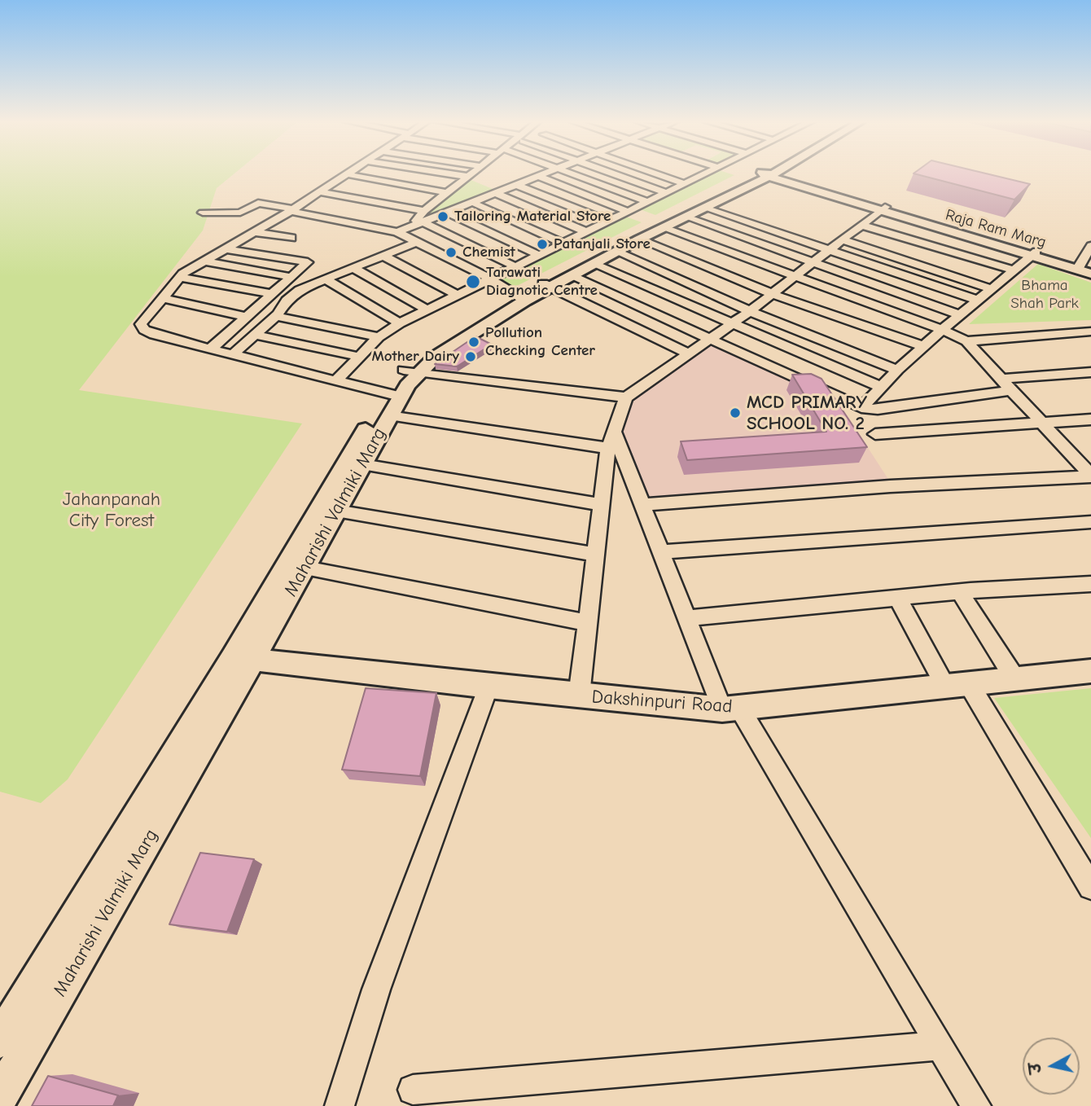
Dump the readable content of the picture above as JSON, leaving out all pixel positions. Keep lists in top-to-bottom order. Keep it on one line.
{"streets":{"street":["Raja Ram Marg","Maharishi Valmiki Marg","Dakshinpuri Road"]},"crossings":[["Raja Ram Marg","Maharishi Valmiki Marg"],["Maharishi Valmiki Marg","Dakshinpuri Road"]],"parks":["Bhama Shah Park","Jahanpanah City Forest"],"places":["Tailoring Material Store","Patanjali Store","Chemist","Tarawati Diagnotic Centre","Pollution Checking Center","Mother Dairy","MCD PRIMARY SCHOOL NO. 2"],"north":"left"}
